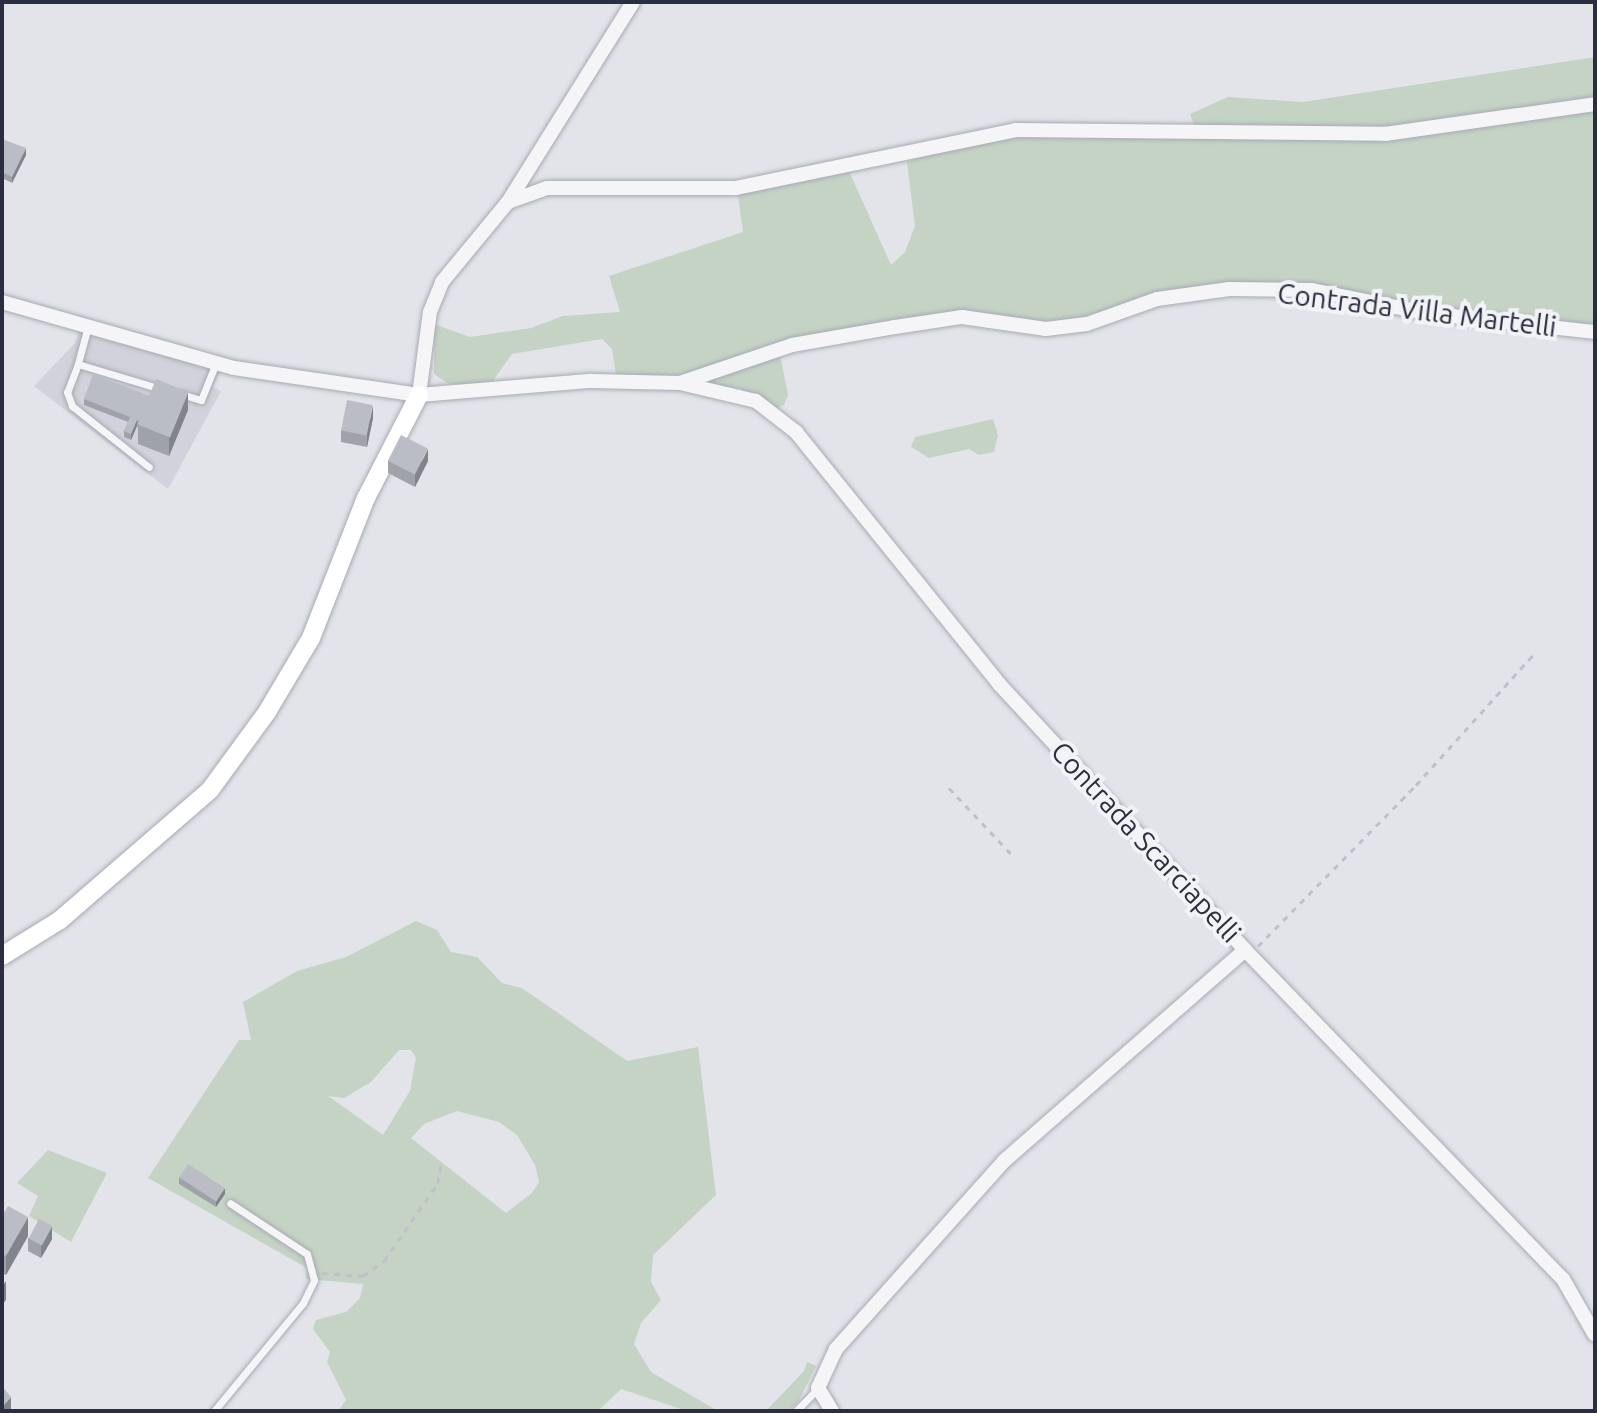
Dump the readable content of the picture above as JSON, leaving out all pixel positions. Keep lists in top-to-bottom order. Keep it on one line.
{"streets":{"street":["Contrada Villa Martelli","Contrada Scarciapelli"]},"crossings":[["Contrada Villa Martelli","Contrada Scarciapelli"]]}
